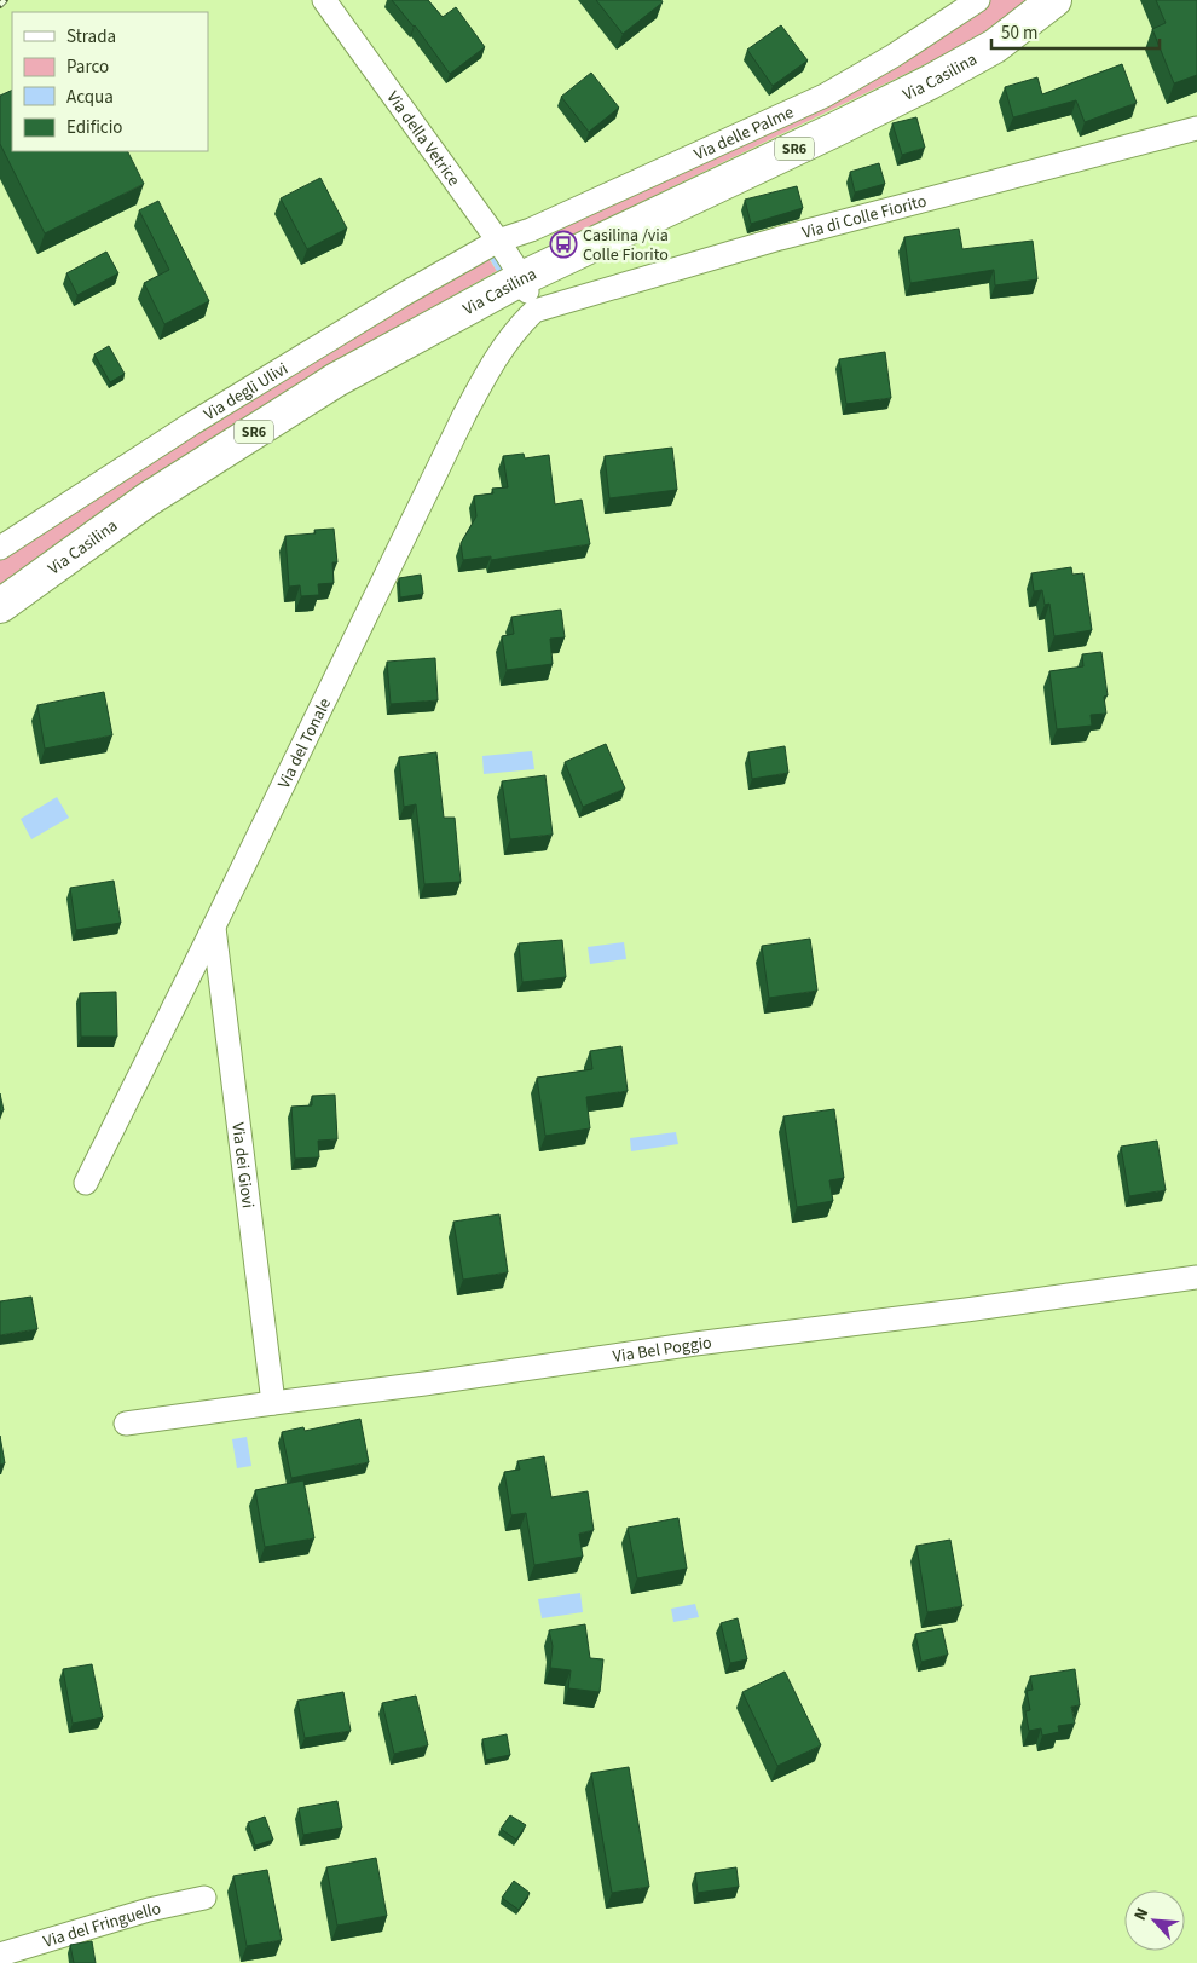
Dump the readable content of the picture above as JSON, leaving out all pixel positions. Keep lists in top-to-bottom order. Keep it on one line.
{"streets":{"main road":["Via Casilina","SR6"],"street":["Via delle Palme","Via della Vetrice","Via di Colle Fiorito","Via degli Ulivi","Via del Tonale","Via dei Giovi","Via Bel Poggio","Via del Fringuello"]},"crossings":[["Via Casilina","Via della Vetrice"],["Via delle Palme","Via della Vetrice"],["Via delle Palme","Via degli Ulivi"],["Via della Vetrice","Via di Colle Fiorito"],["Via della Vetrice","Via degli Ulivi"],["Via della Vetrice","Via del Tonale"],["Via di Colle Fiorito","Via del Tonale"],["Via del Tonale","Via dei Giovi"],["Via dei Giovi","Via Bel Poggio"]],"places":{"bus stop":["Casilina /via Colle Fiorito"]},"legend":["Strada","Parco","Acqua","Edificio"],"scale_bar":"50 m","north":"top left"}
